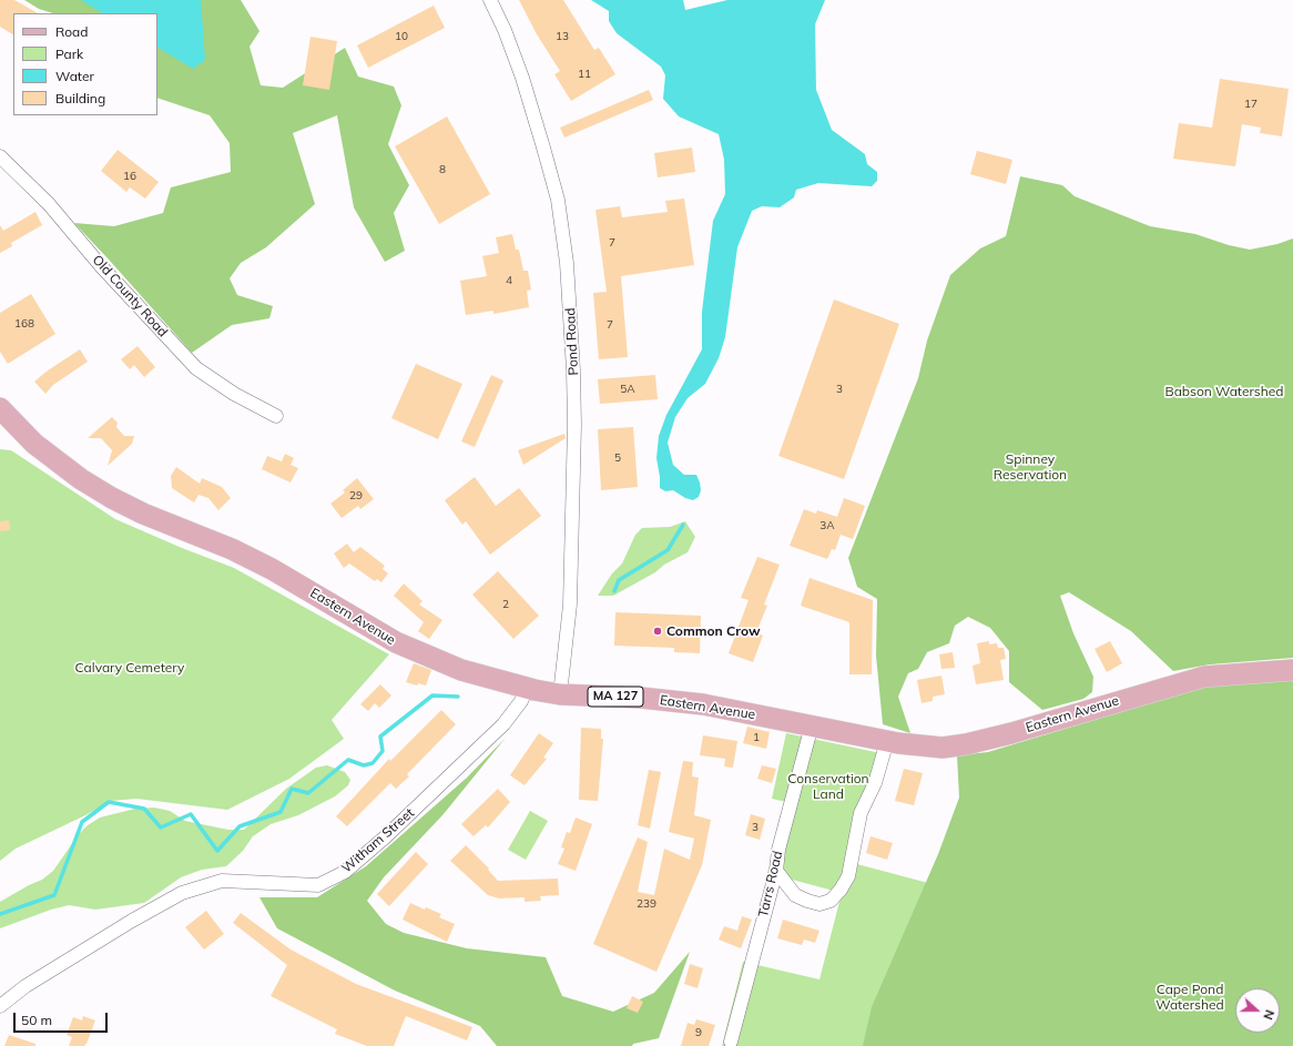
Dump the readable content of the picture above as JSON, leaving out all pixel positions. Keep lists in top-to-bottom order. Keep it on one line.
{"streets":{"main road":["Eastern Avenue","MA 127"],"street":["Old County Road","Pond Road","Witham Street","Tarrs Road"]},"crossings":[["Pond Road","Eastern Avenue"],["Eastern Avenue","Witham Street"],["Eastern Avenue","Tarrs Road"]],"parks":["Babson Watershed","Spinney Reservation","Calvary Cemetery","Conservation Land","Cape Pond Watershed"],"places":["Common Crow"],"house_numbers":["10","13","11","17","8","16","7","4","168","7","5A","3","5","29","3A","2","1","3","239","9"],"legend":["Road","Park","Water","Building"],"scale_bar":"50 m","north":"right"}
